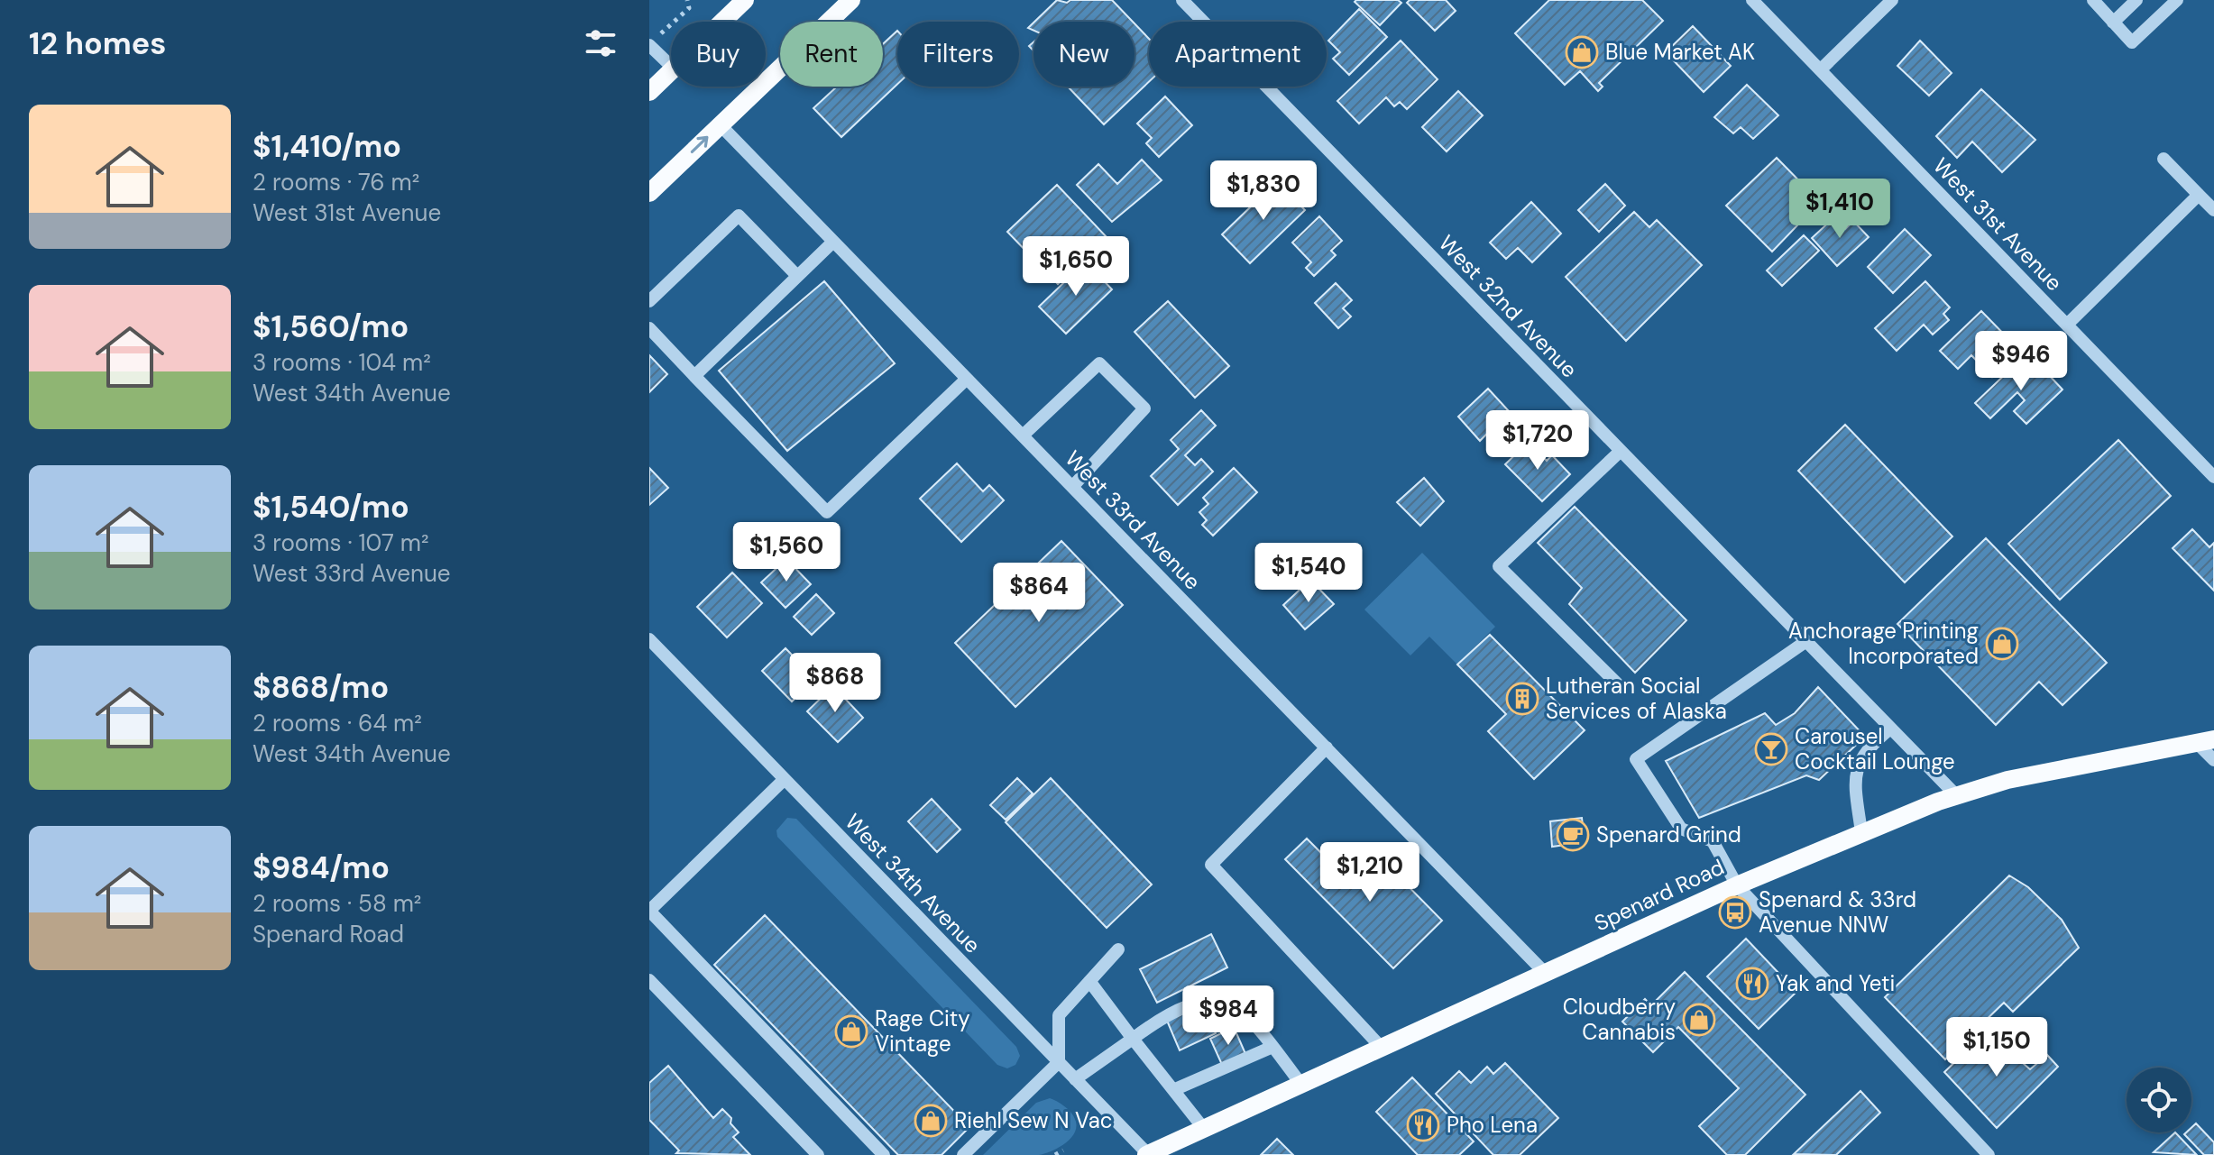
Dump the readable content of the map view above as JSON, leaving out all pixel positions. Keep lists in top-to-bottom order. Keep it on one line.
{"streets":{"main road":["Spenard Road"],"street":["West 31st Avenue","West 32nd Avenue","West 33rd Avenue","West 34th Avenue"]},"crossings":[["West 32nd Avenue","Spenard Road"],["West 33rd Avenue","Spenard Road"],["West 34th Avenue","Spenard Road"]],"places":{"shop":["Blue Market AK","Anchorage Printing Incorporated","Cloudberry Cannabis","Rage City Vintage","Riehl Sew N Vac"],"building":["Lutheran Social Services of Alaska"],"bar":["Carousel Cocktail Lounge"],"cafe":["Spenard Grind"],"bus stop":["Spenard & 33rd Avenue NNW"],"restaurant":["Yak and Yeti","Pho Lena"]},"page":{"heading":"12 homes","chip":["Buy","Rent","Filters","New","Apartment"],"list":[{"name":"$1,410/mo","note":"2 rooms · 76 m² · West 31st Avenue"},{"name":"$1,560/mo","note":"3 rooms · 104 m² · West 34th Avenue"},{"name":"$1,540/mo","note":"3 rooms · 107 m² · West 33rd Avenue"},{"name":"$868/mo","note":"2 rooms · 64 m² · West 34th Avenue"},{"name":"$984/mo","note":"2 rooms · 58 m² · Spenard Road"}],"price":["$1,830","$1,410","$1,650","$946","$1,720","$1,560","$1,540","$864","$868","$1,210","$984","$1,150"]}}
